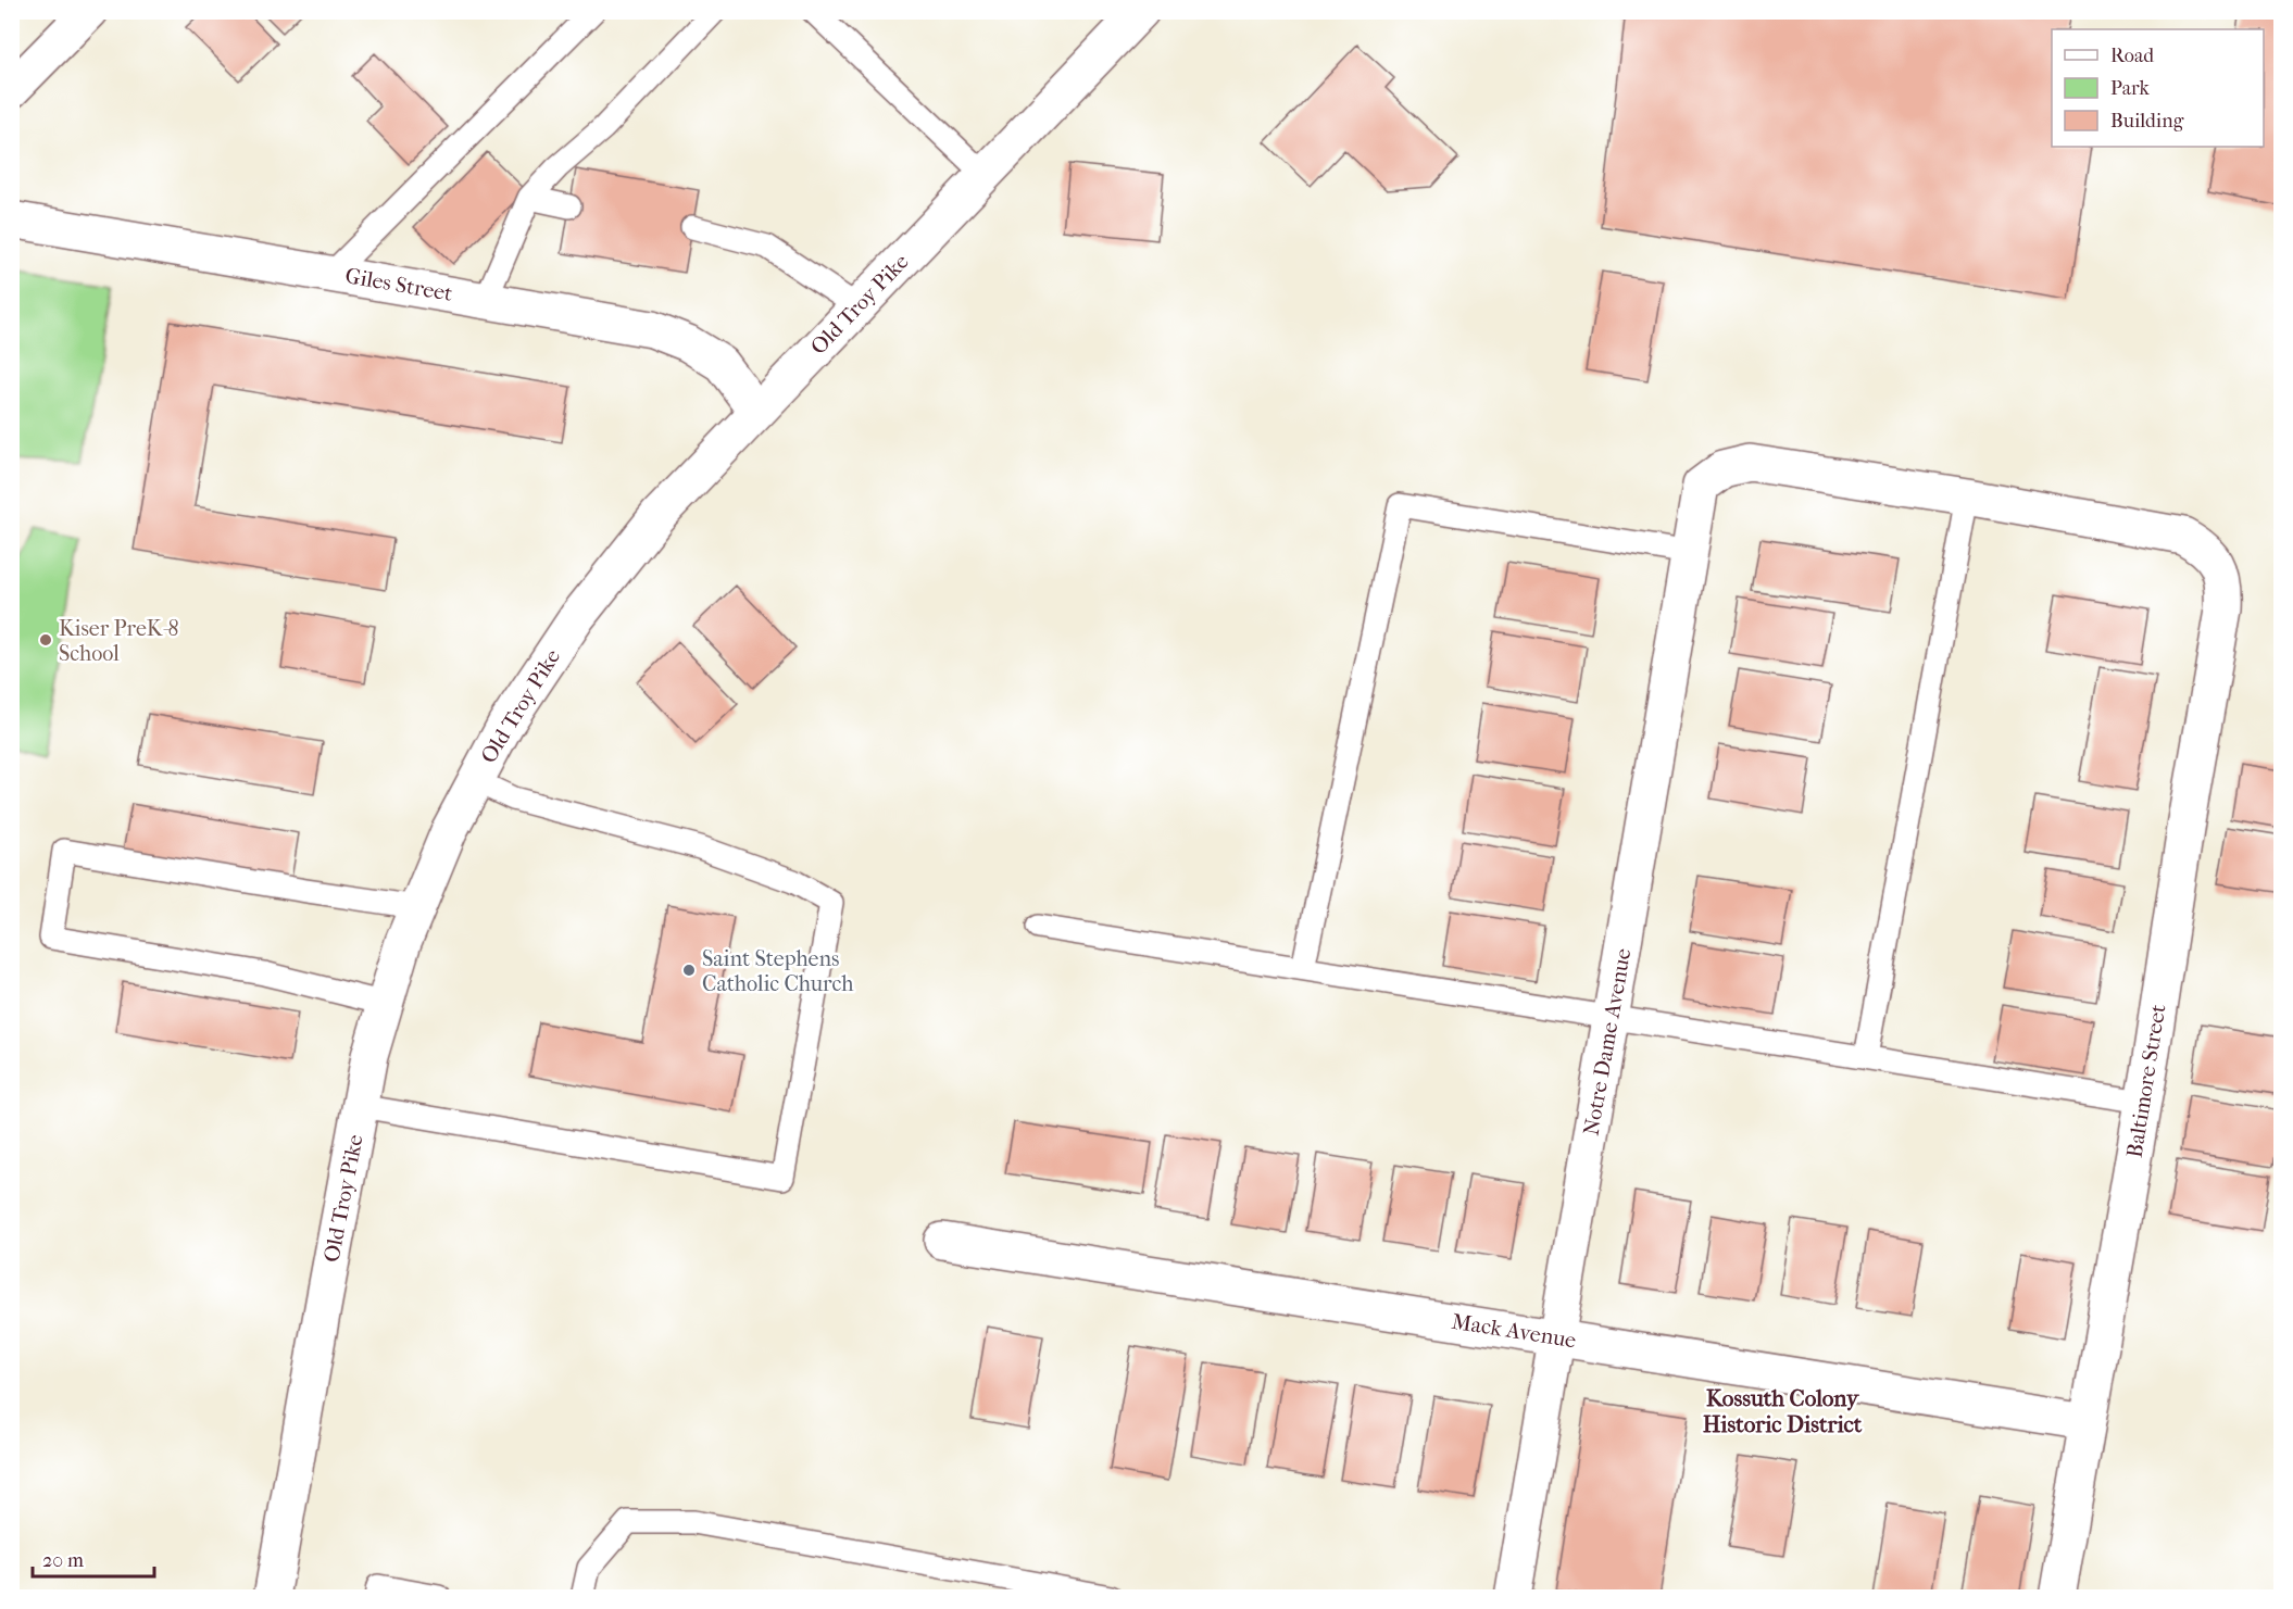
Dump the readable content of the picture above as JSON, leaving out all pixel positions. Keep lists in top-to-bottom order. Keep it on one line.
{"streets":{"street":["Giles Street","Old Troy Pike","Notre Dame Avenue","Baltimore Street","Mack Avenue"]},"crossings":[["Giles Street","Old Troy Pike"],["Notre Dame Avenue","Baltimore Street"],["Notre Dame Avenue","Mack Avenue"],["Baltimore Street","Mack Avenue"]],"districts":["Kossuth Colony Historic District"],"places":["Kiser PreK-8 School","Saint Stephens Catholic Church"],"legend":["Road","Park","Building"],"scale_bar":"20 m"}
